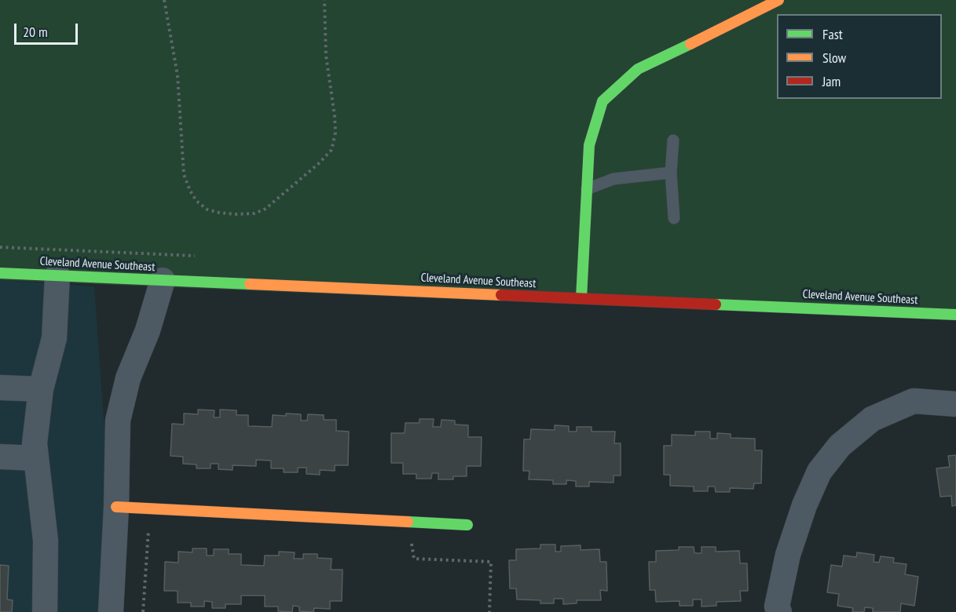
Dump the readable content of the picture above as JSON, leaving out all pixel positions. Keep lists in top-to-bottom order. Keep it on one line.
{"streets":{"main road":["Cleveland Avenue Southeast"]},"legend":["Fast","Slow","Jam"],"scale_bar":"20 m"}
